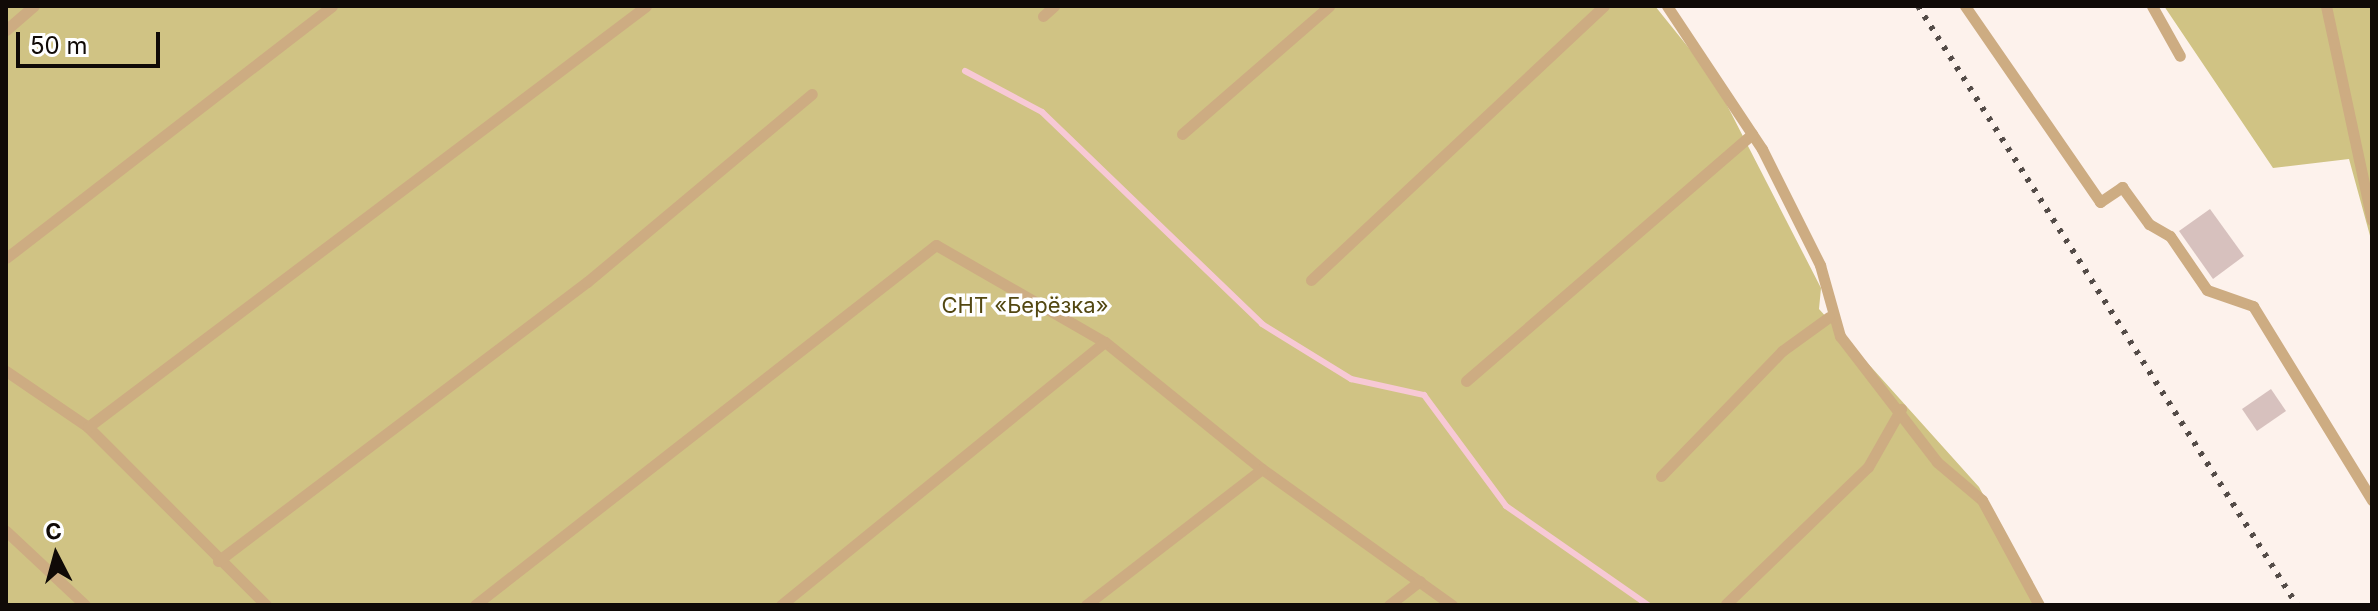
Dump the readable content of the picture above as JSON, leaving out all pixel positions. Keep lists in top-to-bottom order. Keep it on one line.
{"parks":["СНТ «Берёзка»"],"scale_bar":"50 m","north":"top"}
